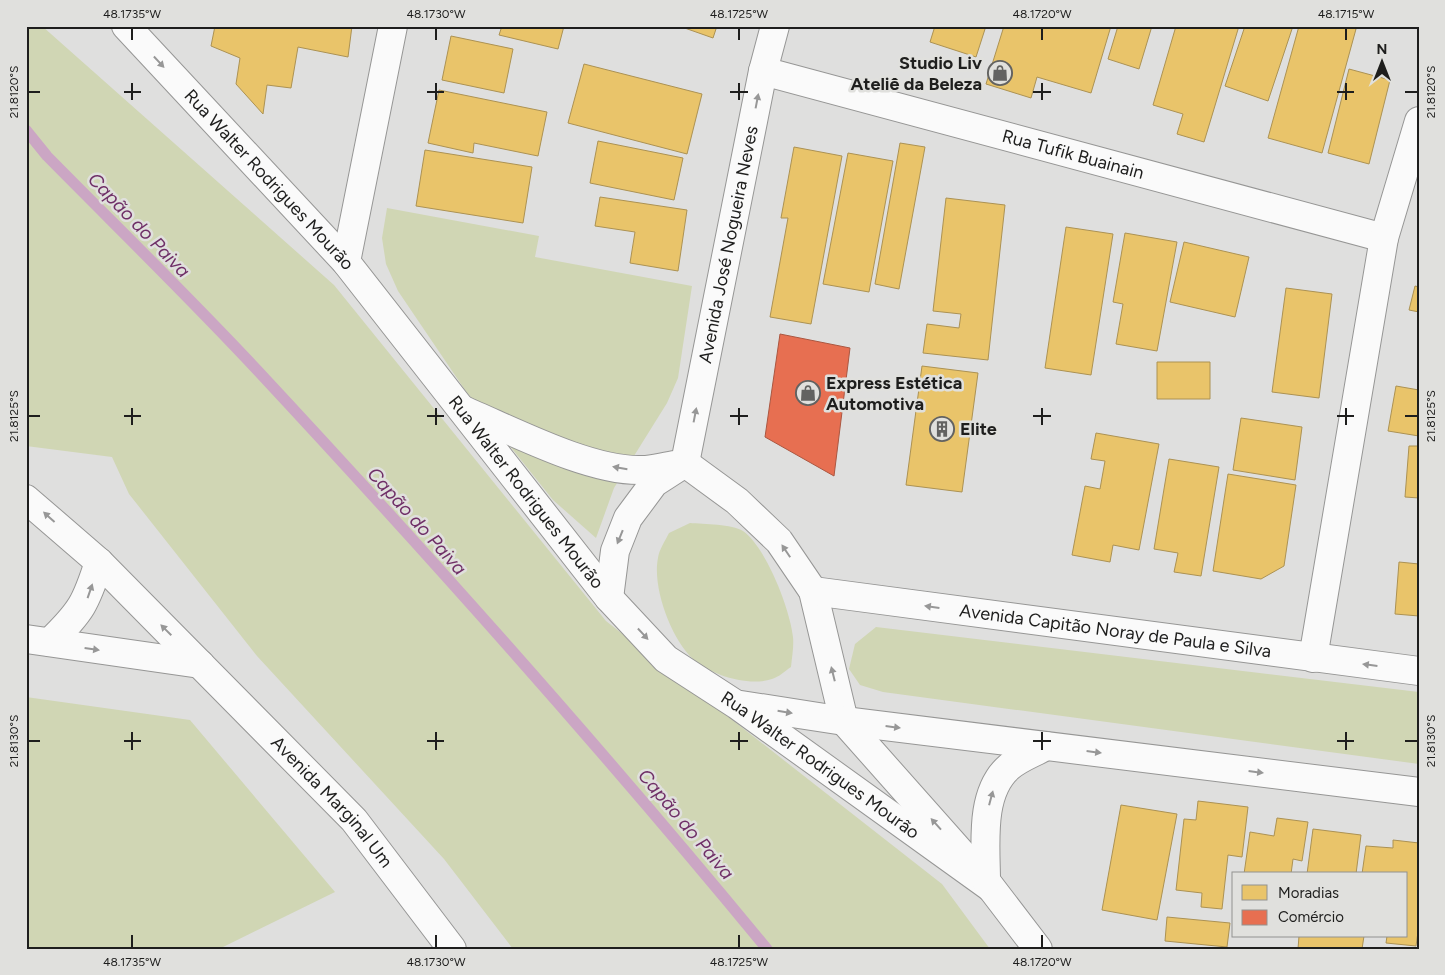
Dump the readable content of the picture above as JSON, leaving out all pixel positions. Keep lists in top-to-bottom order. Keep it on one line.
{"streets":{"street":["Rua Tufik Buainain","Rua Walter Rodrigues Mourão","Avenida José Nogueira Neves","Avenida Capitão Noray de Paula e Silva","Avenida Marginal Um"]},"crossings":[["Rua Tufik Buainain","Avenida José Nogueira Neves"],["Rua Walter Rodrigues Mourão","Avenida Capitão Noray de Paula e Silva"]],"one_way":["Avenida José Nogueira Neves","Avenida Marginal Um"],"water":["Capão do Paiva"],"places":{"shop":["Studio Liv Ateliê da Beleza","Express Estética Automotiva"],"building":["Elite"]},"legend":["Moradias","Comércio"],"north":"top","coordinates":["48.1735°W","48.1730°W","48.1725°W","48.1720°W","48.1715°W","21.8120°S","21.8125°S","21.8130°S"]}
